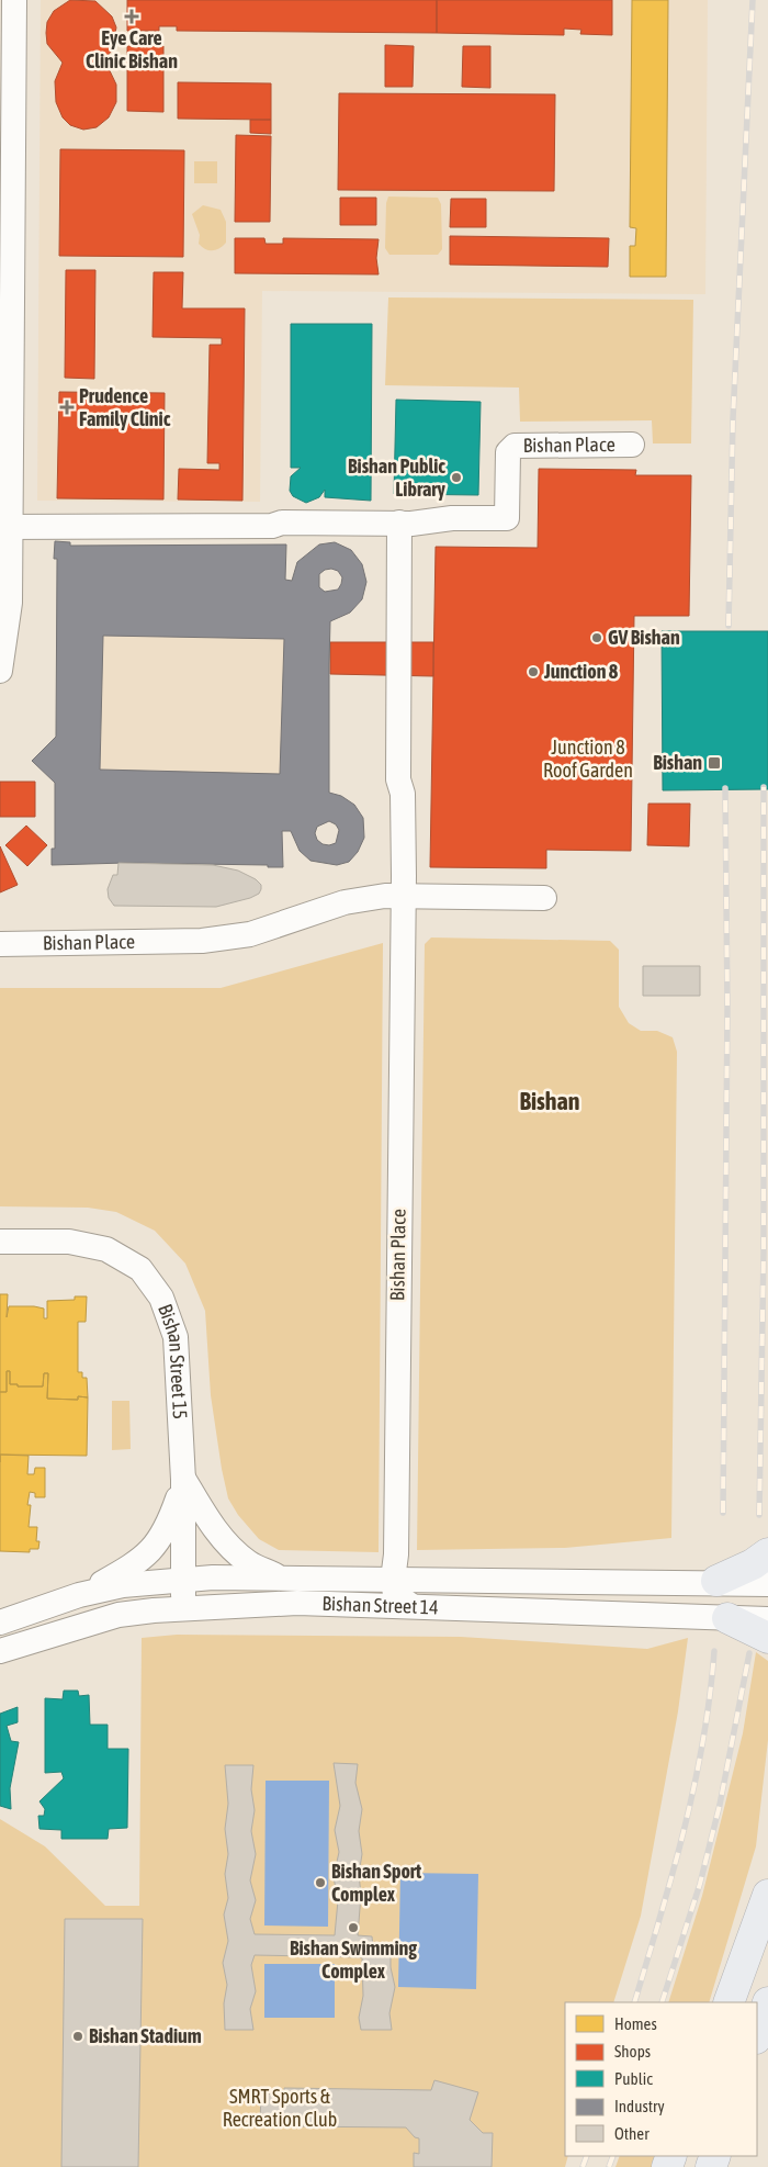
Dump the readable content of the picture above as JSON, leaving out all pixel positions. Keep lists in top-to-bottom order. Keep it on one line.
{"streets":{"street":["Bishan Place","Bishan Street 15","Bishan Street 14"]},"crossings":[["Bishan Place","Bishan Street 14"],["Bishan Street 15","Bishan Street 14"]],"districts":["Bishan"],"parks":["Junction 8 Roof Garden","SMRT Sports & Recreation Club"],"places":{"health":["Eye Care Clinic Bishan","Prudence Family Clinic"],"other":["Bishan Public Library","GV Bishan","Junction 8","Bishan Sport Complex","Bishan Swimming Complex","Bishan Stadium"],"transit":["Bishan"]},"legend":["Homes","Shops","Public","Industry","Other"]}
